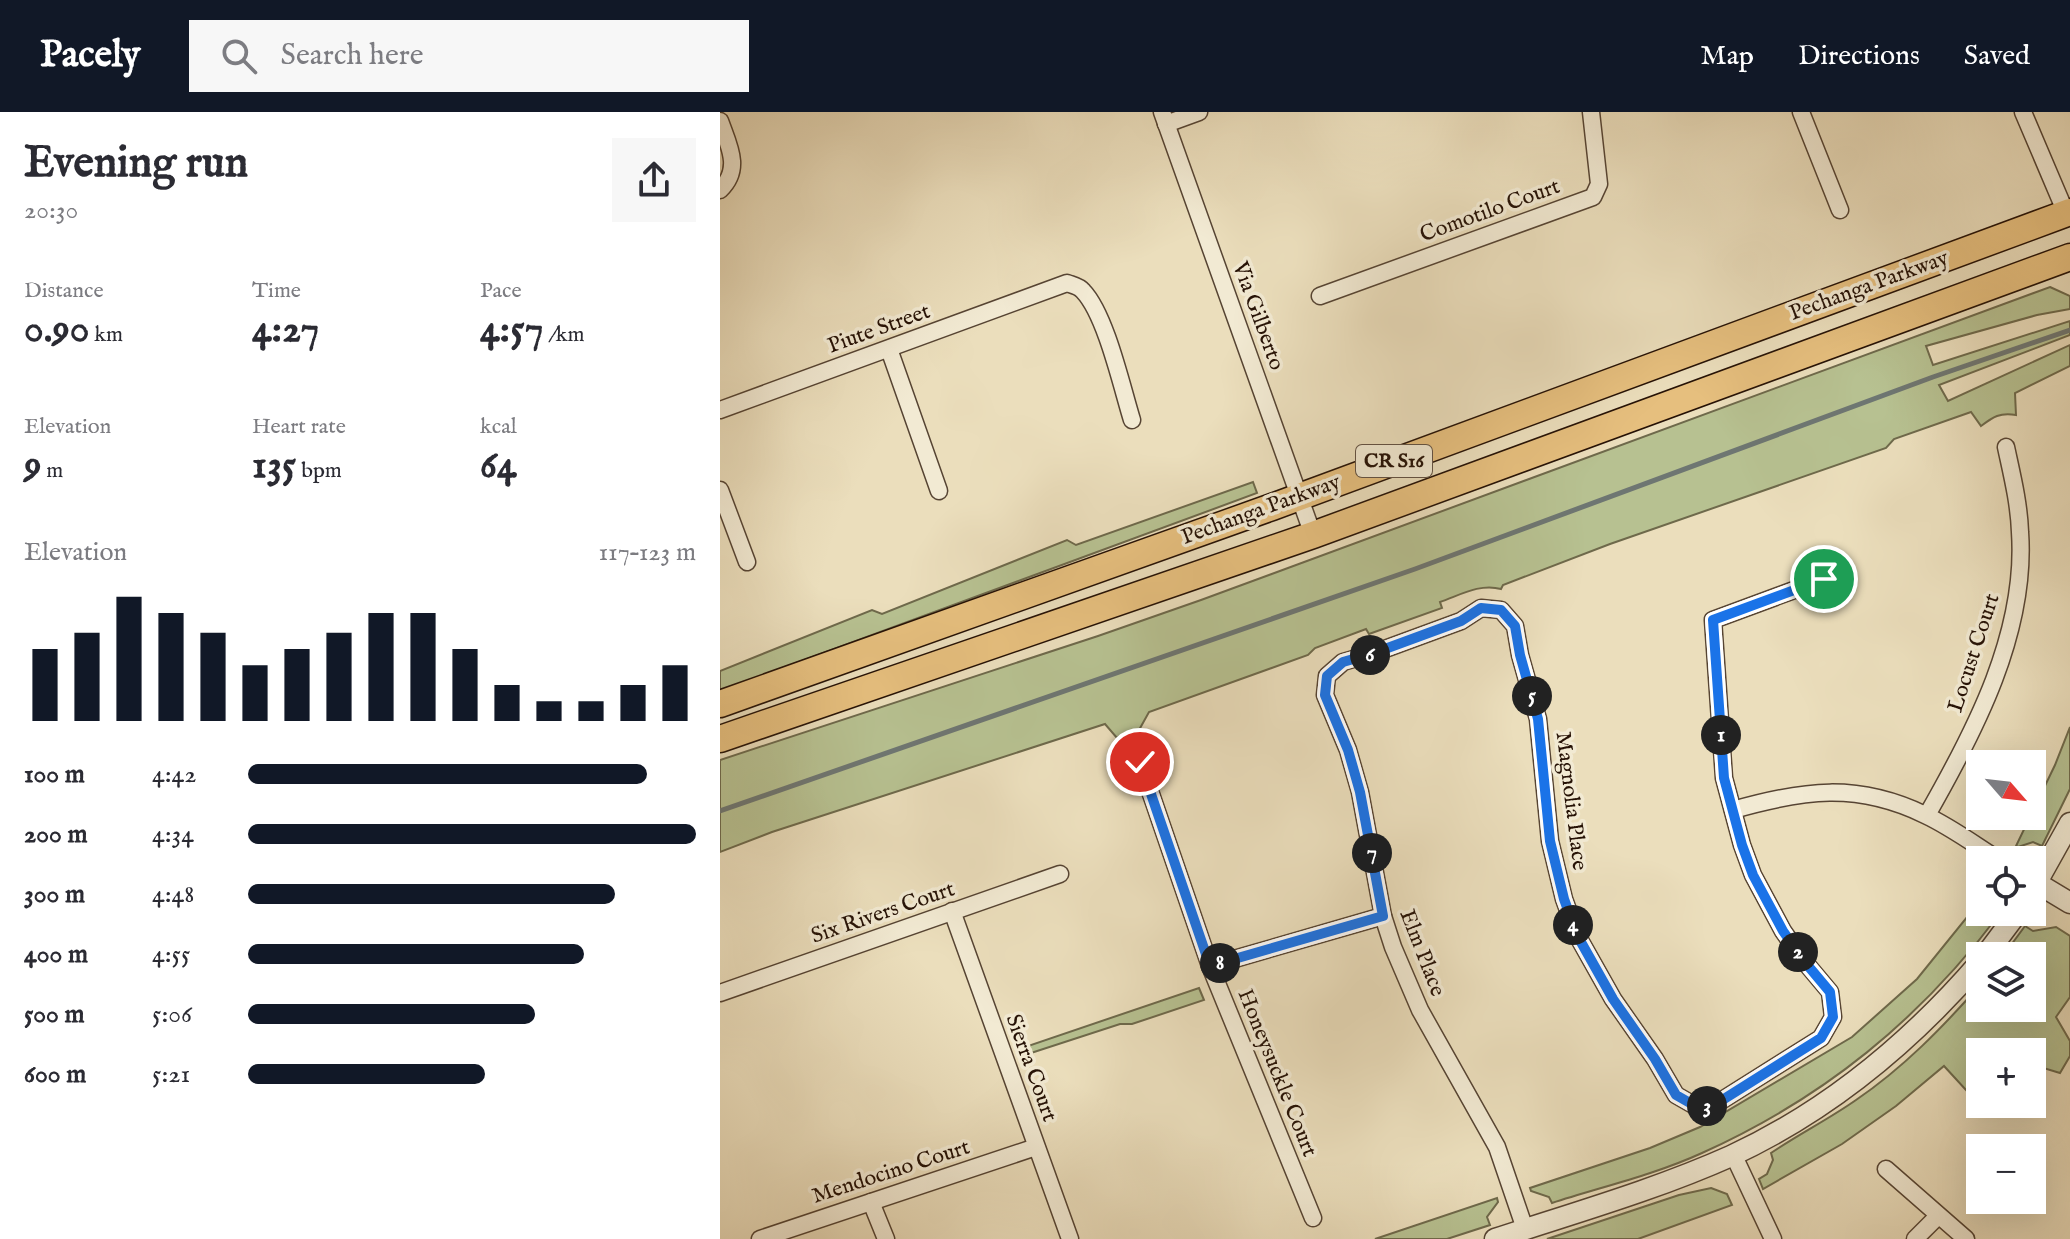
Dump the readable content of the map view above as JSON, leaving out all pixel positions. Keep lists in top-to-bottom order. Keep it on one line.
{"streets":{"main road":["Pechanga Parkway","CR S16"],"street":["Comotilo Court","Via Gilberto","Piute Street","Locust Court","Magnolia Place","Six Rivers Court","Elm Place","Sierra Court","Honeysuckle Court","Mendocino Court"]},"crossings":[["Pechanga Parkway","Via Gilberto"],["Magnolia Place","Elm Place"],["Six Rivers Court","Sierra Court"],["Sierra Court","Mendocino Court"]],"north":"bottom right","page":{"header":"Pacely","search":"Search here","nav":["Map","Directions","Saved"],"heading":["Evening run","20:30"],"stats":[["Distance","0.90 km"],["Time","4:27"],["Pace","4:57 /km"],["Elevation","9 m"],["Heart rate","135 bpm"],["kcal","64"]],"chart":["Elevation","117–123 m"],"pins":["6","5","1","7","4","2","8","3"],"list":[{"name":"100 m","note":"4:42"},{"name":"200 m","note":"4:34"},{"name":"300 m","note":"4:48"},{"name":"400 m","note":"4:55"},{"name":"500 m","note":"5:06"},{"name":"600 m","note":"5:21"}],"map_buttons":["+","−"]}}
